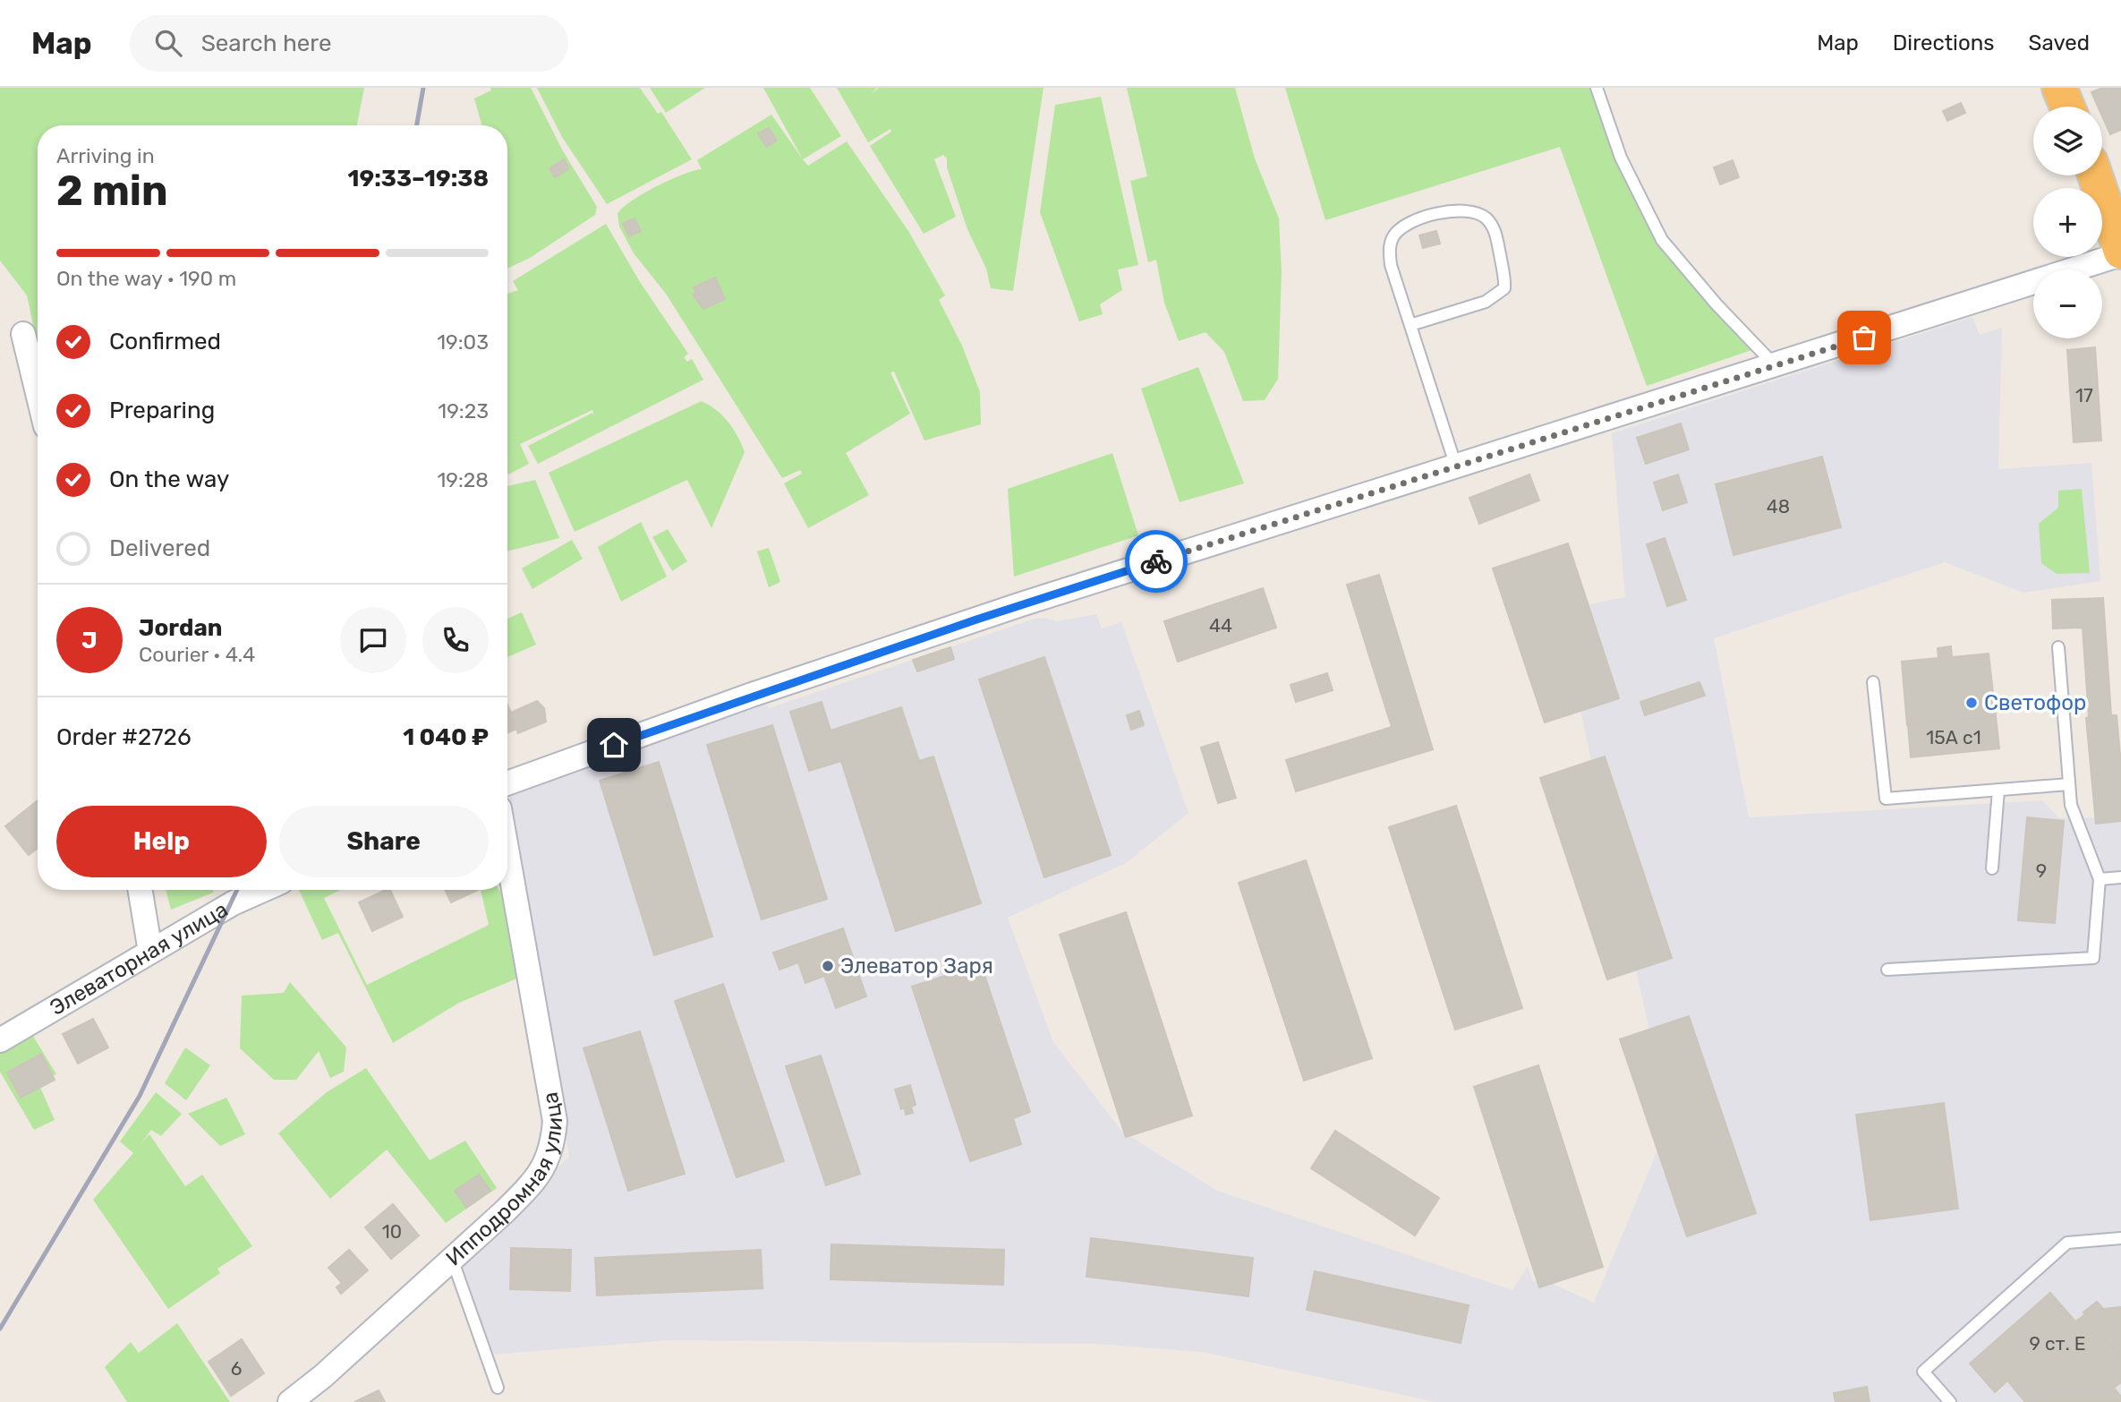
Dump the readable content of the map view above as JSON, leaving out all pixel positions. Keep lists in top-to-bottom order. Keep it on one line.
{"streets":{"street":["Элеваторная улица","Ипподромная улица"]},"places":["Светофор","Элеватор Заря"],"house_numbers":["17","48","44","15А с1","9","10","9 ст. Е","6"],"page":{"header":"Map","search":"Search here","nav":["Map","Directions","Saved"],"map_buttons":["+","−"],"heading":["2 min","Arriving in","19:33–19:38"],"panel":["Jordan","Courier · 4.4","Order #2726","1 040 ₽"],"bar":"On the way · 190 m","list":[["Confirmed","19:03"],["Preparing","19:23"],["On the way","19:28"],"Delivered"],"round":"J","buttons":["Help","Share"]}}
